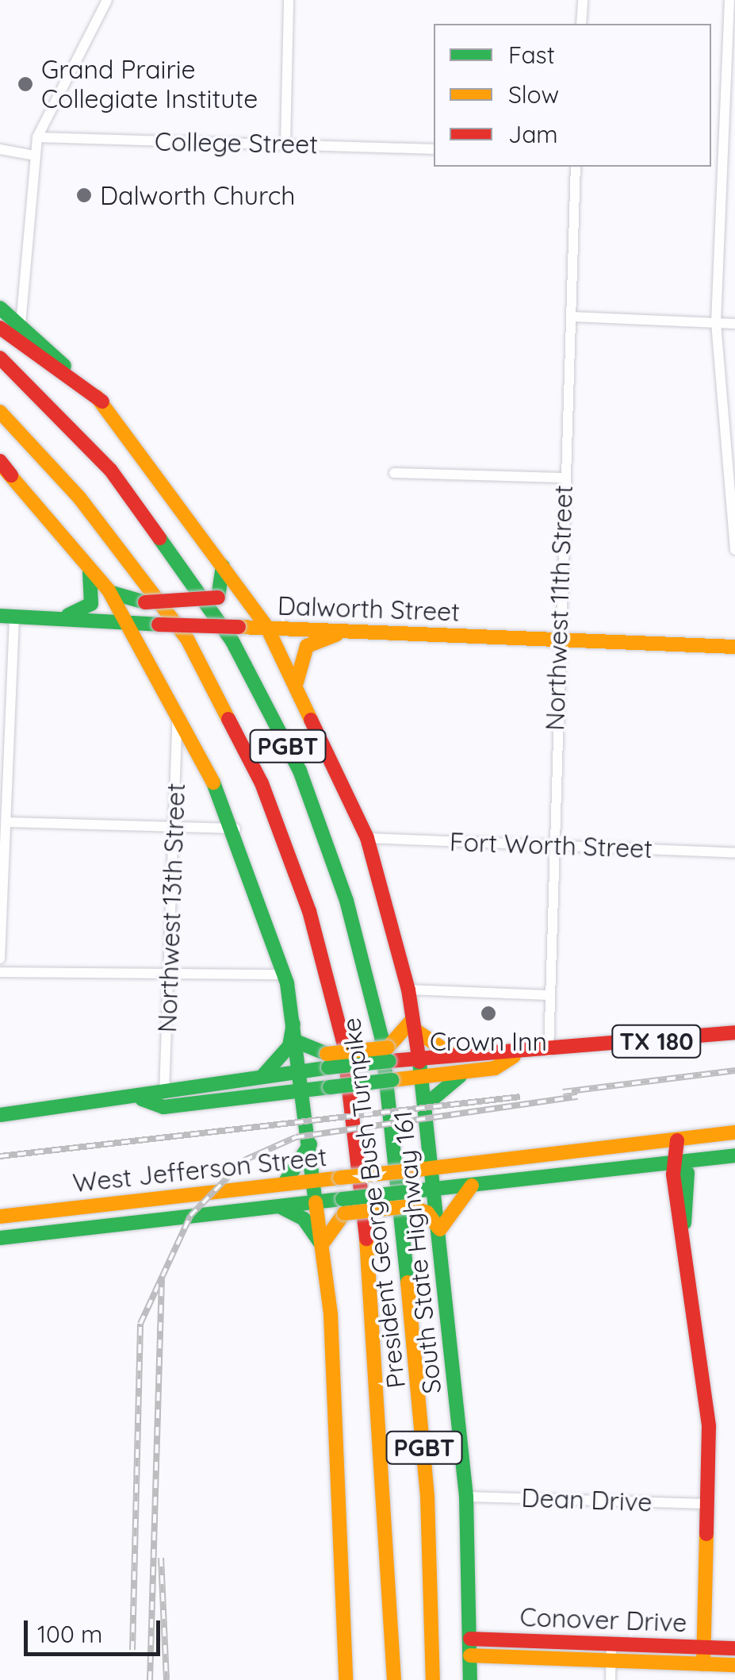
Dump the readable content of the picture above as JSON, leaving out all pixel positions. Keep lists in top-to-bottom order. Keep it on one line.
{"streets":{"main road":["Dalworth Street","PGBT","TX 180","West Jefferson Street","President George Bush Turnpike","South State Highway 161","Conover Drive"],"street":["College Street","Northwest 11th Street","Fort Worth Street","Northwest 13th Street","Dean Drive"]},"crossings":[["Northwest 11th Street","Dalworth Street"],["Northwest 11th Street","Fort Worth Street"],["Northwest 11th Street","TX 180"],["Dalworth Street","South State Highway 161"],["Fort Worth Street","South State Highway 161"],["Northwest 13th Street","TX 180"],["TX 180","South State Highway 161"],["West Jefferson Street","South State Highway 161"],["South State Highway 161","Dean Drive"],["South State Highway 161","Conover Drive"]],"places":["Grand Prairie Collegiate Institute","Dalworth Church","Crown Inn"],"legend":["Fast","Slow","Jam"],"scale_bar":"100 m"}
